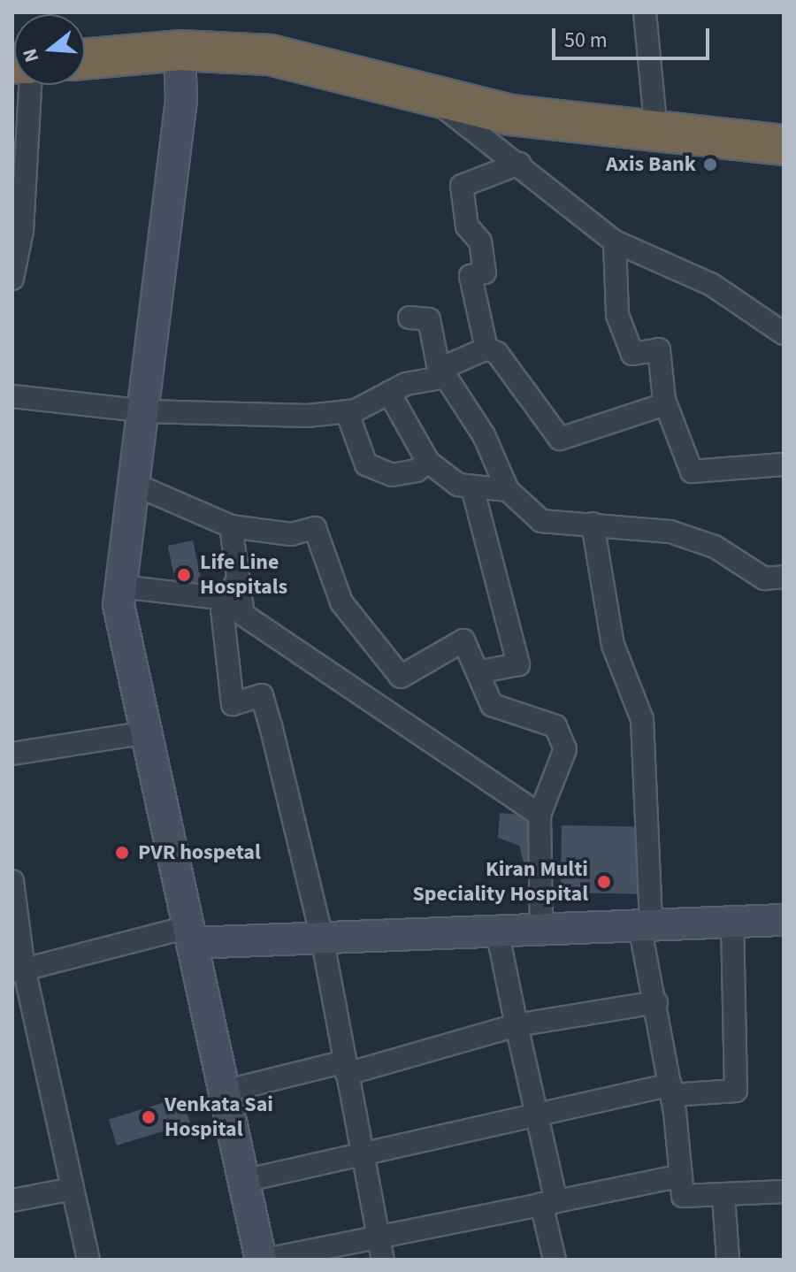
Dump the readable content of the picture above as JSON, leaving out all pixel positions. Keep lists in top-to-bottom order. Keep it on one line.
{"places":["Axis Bank","Life Line Hospitals","PVR hospetal","Kiran Multi Speciality Hospital","Venkata Sai Hospital"],"scale_bar":"50 m","north":"left"}
